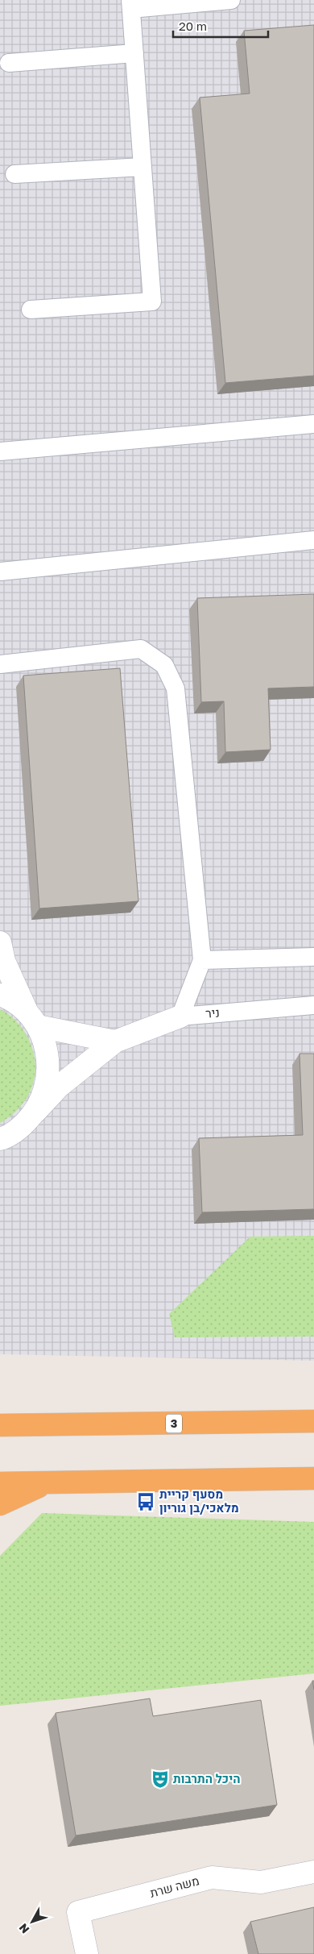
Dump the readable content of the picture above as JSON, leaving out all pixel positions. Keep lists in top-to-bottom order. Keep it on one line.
{"streets":{"highway":["3"],"street":["ניר","משה שרת"]},"places":{"bus stop":["מסעף קריית מלאכי/בן גוריון"],"theatre":["היכל התרבות"]},"scale_bar":"20 m","north":"bottom left"}
